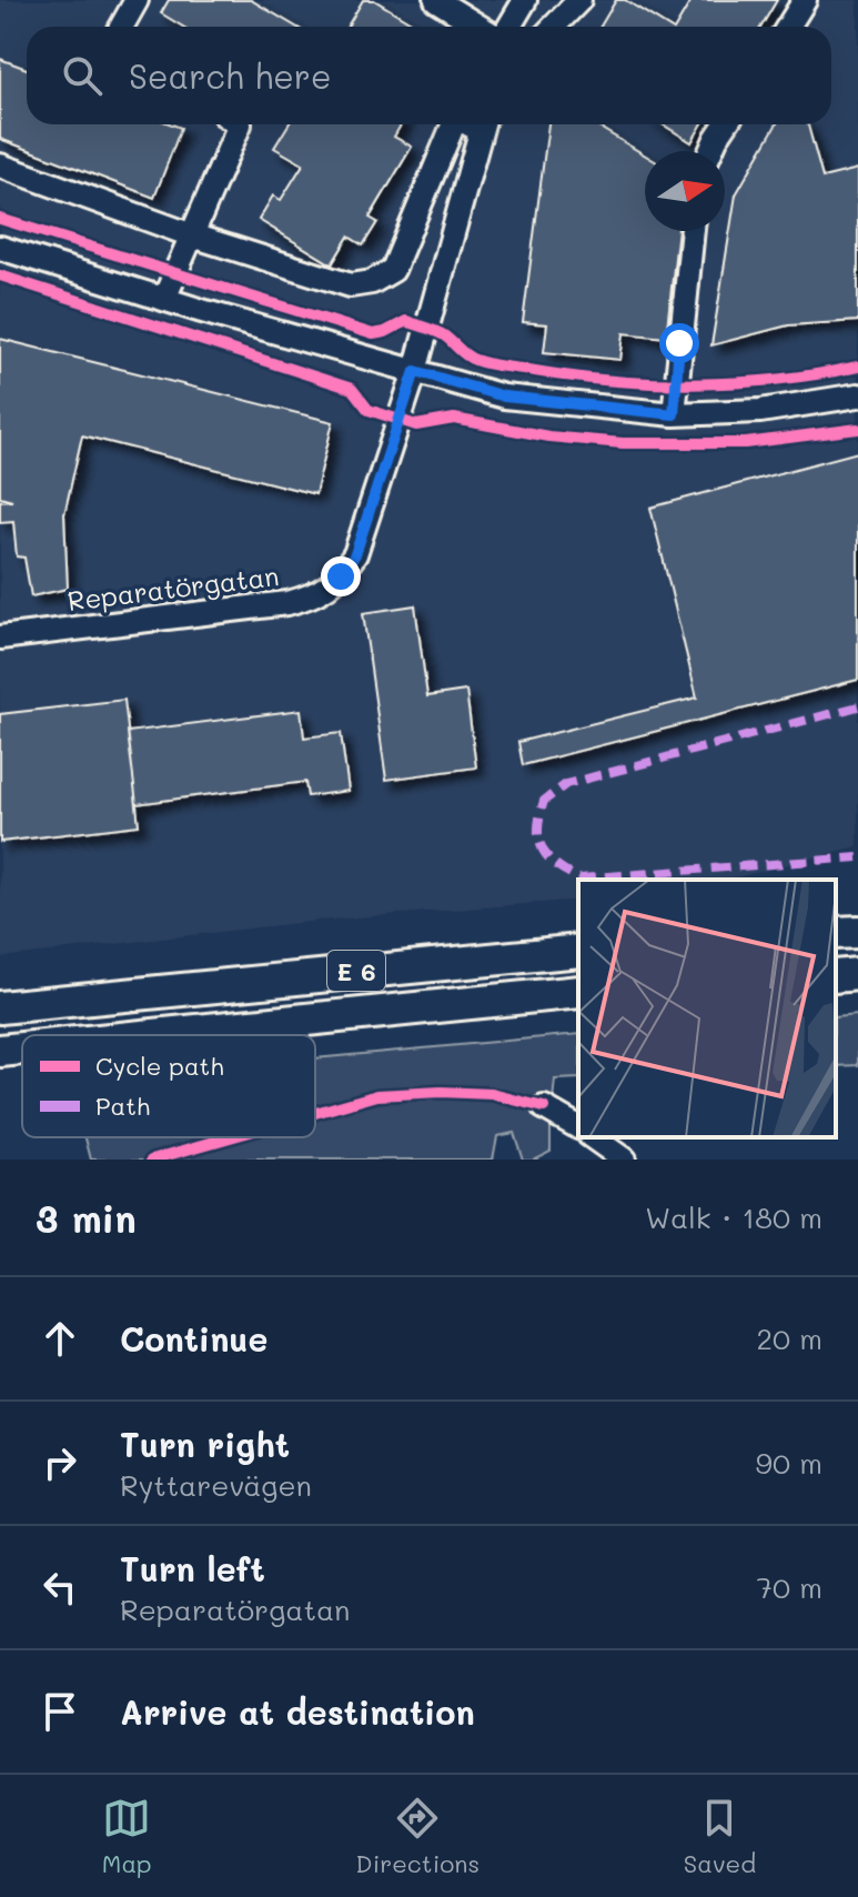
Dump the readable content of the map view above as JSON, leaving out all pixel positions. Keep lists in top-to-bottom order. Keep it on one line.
{"streets":{"highway":["E 6"],"street":["Reparatörgatan"]},"legend":["Cycle path","Path"],"north":"right","page":{"search":"Search here","heading":["3 min","Walk · 180 m"],"list":[["Continue","20 m"],["Turn right","Ryttarevägen","90 m"],["Turn left","Reparatörgatan","70 m"],"Arrive at destination"],"nav":["Map","Directions","Saved"]}}
